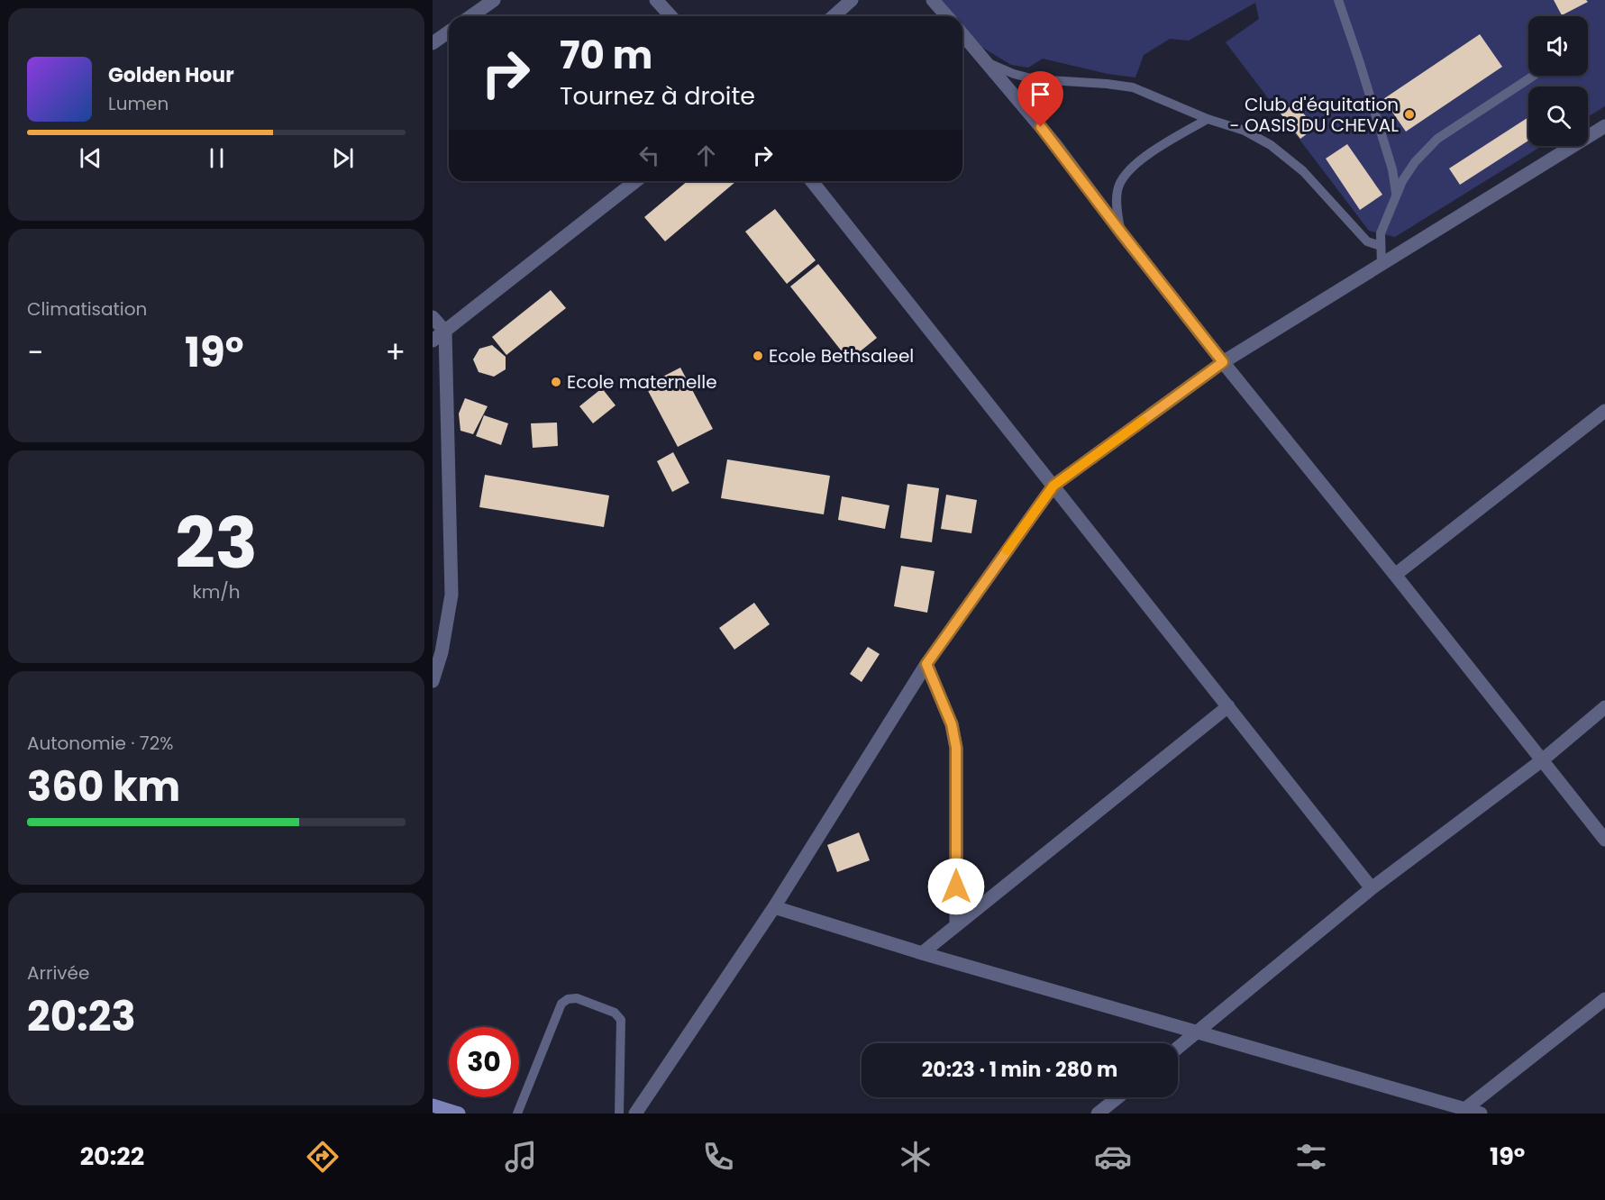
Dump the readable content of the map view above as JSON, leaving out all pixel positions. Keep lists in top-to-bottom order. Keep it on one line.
{"places":["Club d'équitation - OASIS DU CHEVAL","Ecole Bethsaleel","Ecole maternelle"],"page":{"turn":["70 m","Tournez à droite"],"song":["Golden Hour","Lumen"],"tile":["Climatisation",["23","km/h"],["Autonomie · 72%","360 km"],["Arrivée","20:23"]],"heat":["−","19°","+"],"limit":"30","trip":"20:23 · 1 min · 280 m","tabs":["20:22","19°"]}}
